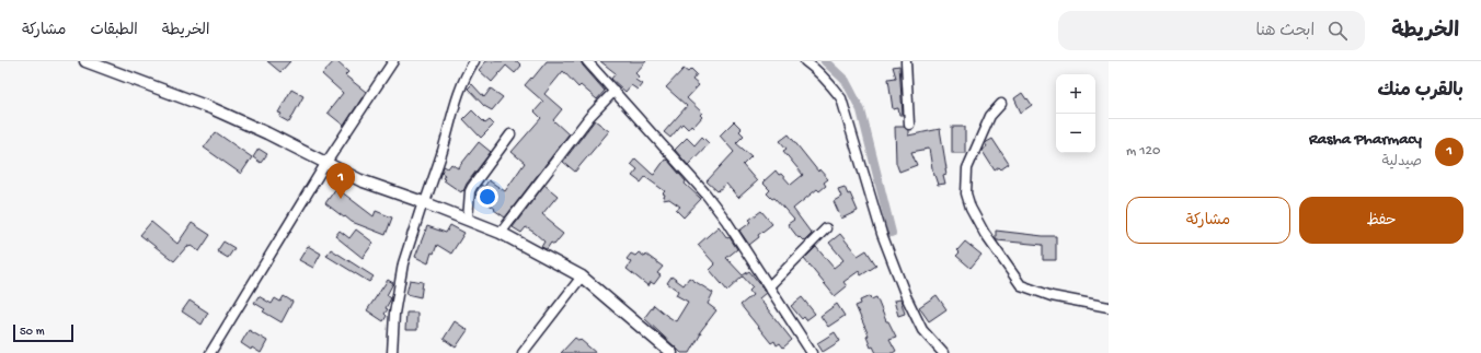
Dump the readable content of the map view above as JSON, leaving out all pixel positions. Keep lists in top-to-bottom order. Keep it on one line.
{"scale_bar":"50 m","page":{"header":"الخريطة","search":"ابحث هنا","nav":["الخريطة","الطبقات","مشاركة"],"heading":"بالقرب منك","map_buttons":["+","−"],"list":[{"mark":"1","name":"Rasha Pharmacy","note":"صيدلية","value":"120 m"}],"pins":"1","buttons":["حفظ","مشاركة"],"scale":"50 m"}}
